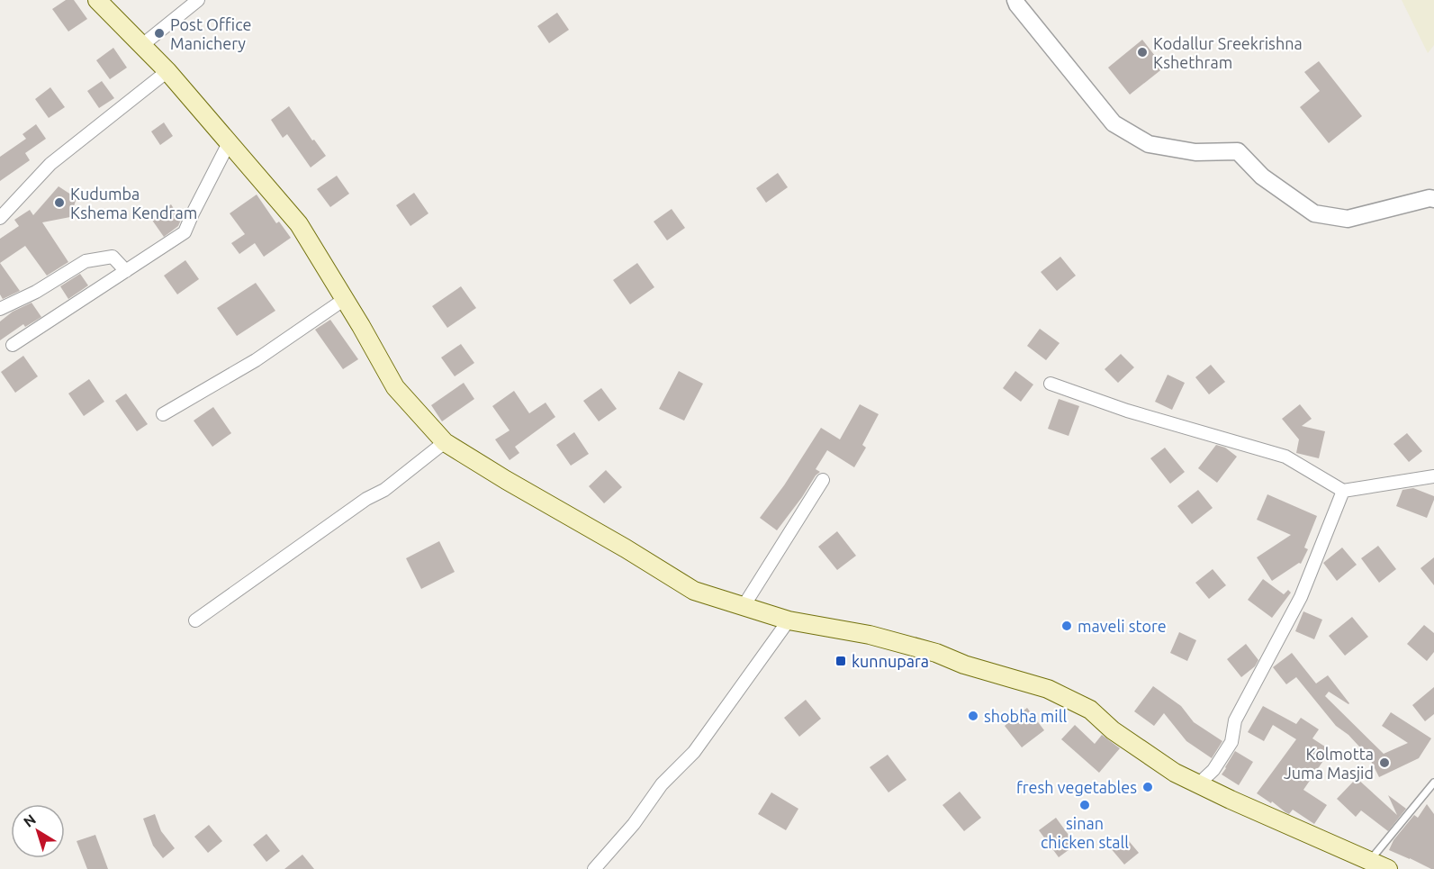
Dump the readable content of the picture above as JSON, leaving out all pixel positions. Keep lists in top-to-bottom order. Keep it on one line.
{"places":{"other":["Post Office Manichery","Kodallur Sreekrishna Kshethram","Kudumba Kshema Kendram","maveli store","shobha mill","Kolmotta Juma Masjid","fresh vegetables","sinan chicken stall"],"transit":["kunnupara"]},"north":"top left"}
